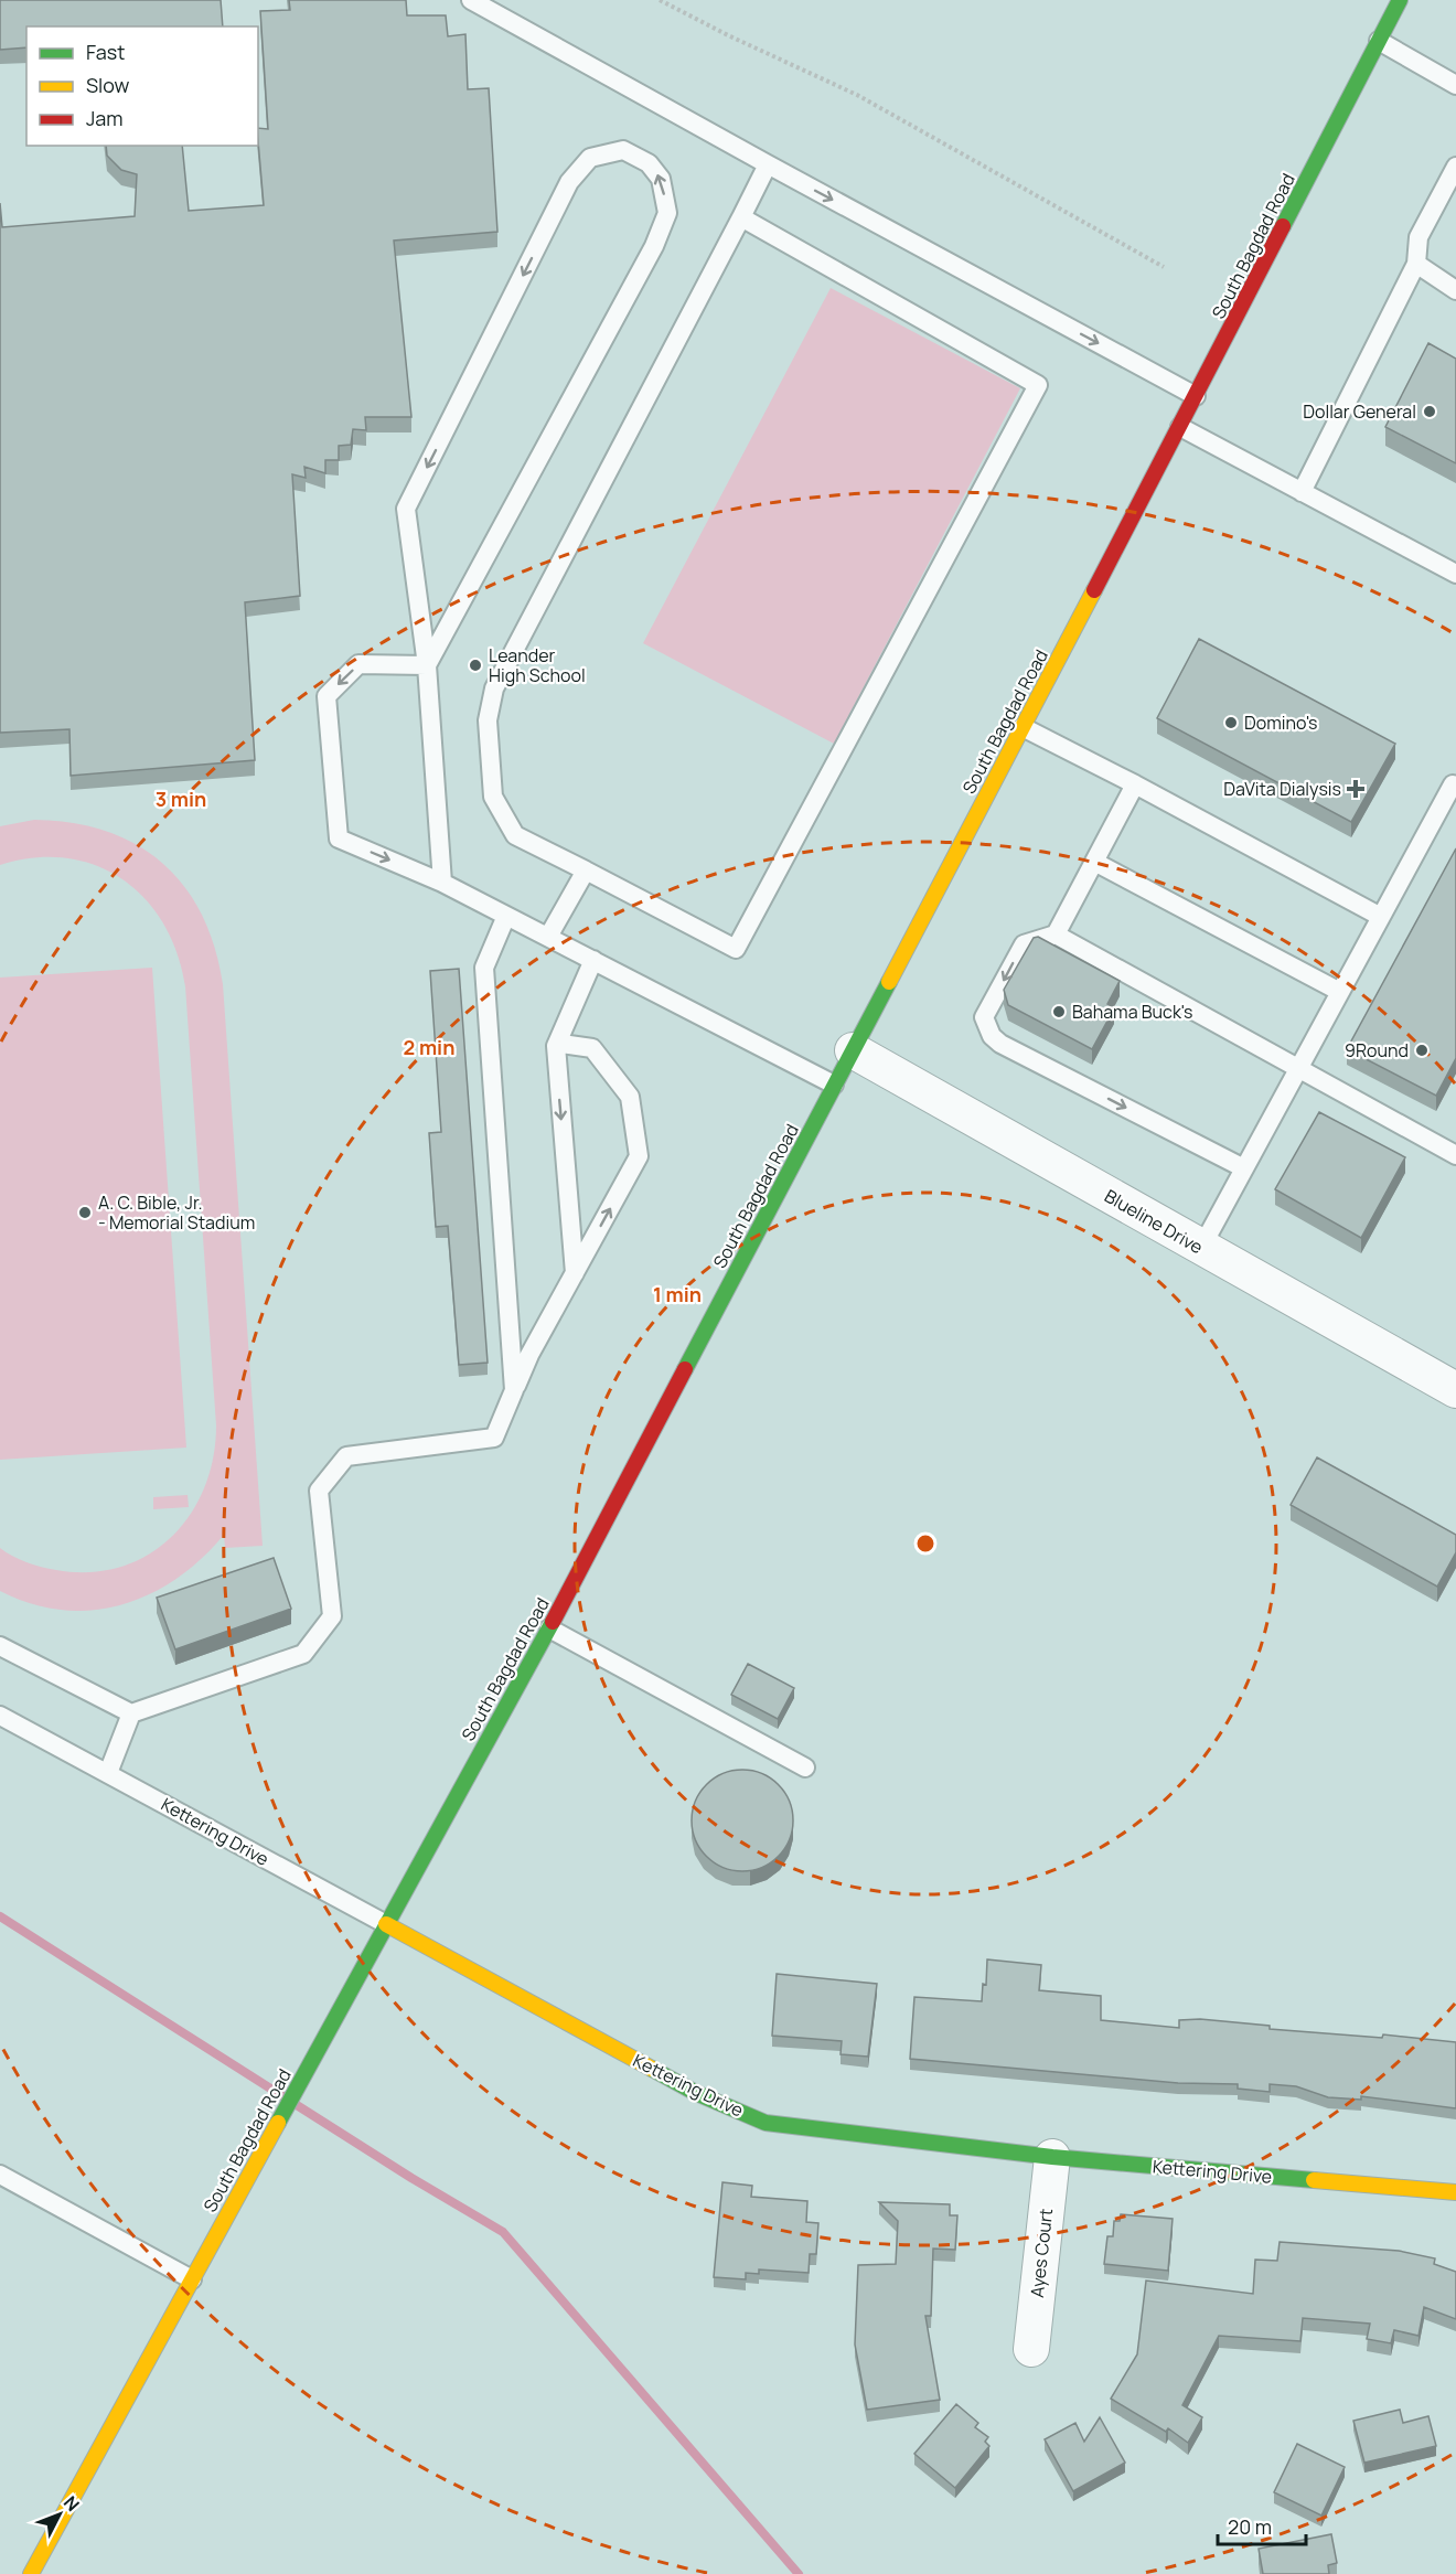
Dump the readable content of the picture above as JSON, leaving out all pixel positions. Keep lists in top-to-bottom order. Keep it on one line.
{"streets":{"main road":["South Bagdad Road","Kettering Drive"],"street":["Blueline Drive","Ayes Court"]},"crossings":[["South Bagdad Road","Blueline Drive"],["South Bagdad Road","Kettering Drive"],["Kettering Drive","Ayes Court"]],"places":{"other":["Dollar General","Leander High School","Domino's","Bahama Buck's","9Round","A. C. Bible, Jr. - Memorial Stadium"],"health":["DaVita Dialysis"]},"legend":["Fast","Slow","Jam"],"scale_bar":"20 m","north":"top right","rings":["3 min","2 min","1 min"]}
